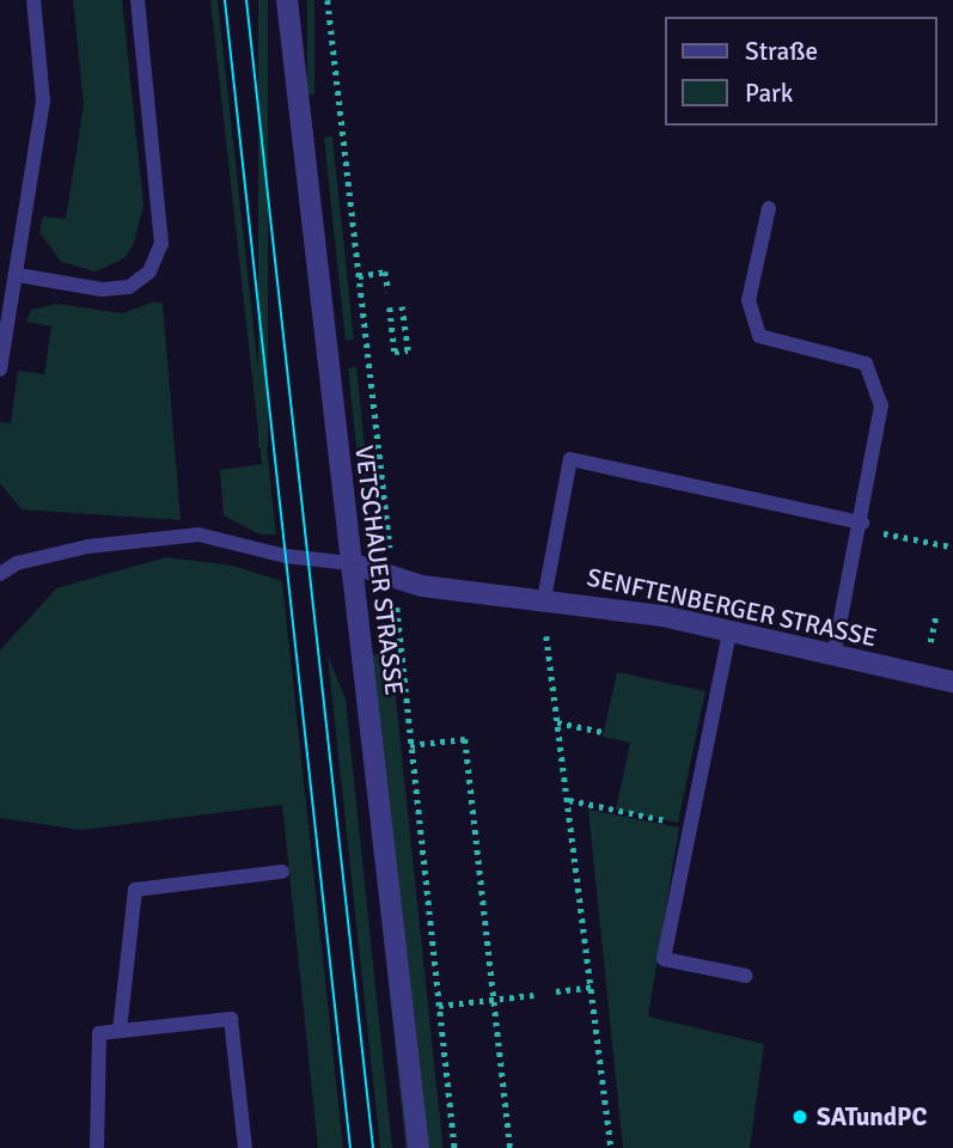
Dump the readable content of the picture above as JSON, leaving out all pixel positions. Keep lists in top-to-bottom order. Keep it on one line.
{"streets":{"street":["VETSCHAUER STRASSE","SENFTENBERGER STRASSE"]},"crossings":[["VETSCHAUER STRASSE","SENFTENBERGER STRASSE"]],"places":["SATundPC"],"legend":["Straße","Park"]}
